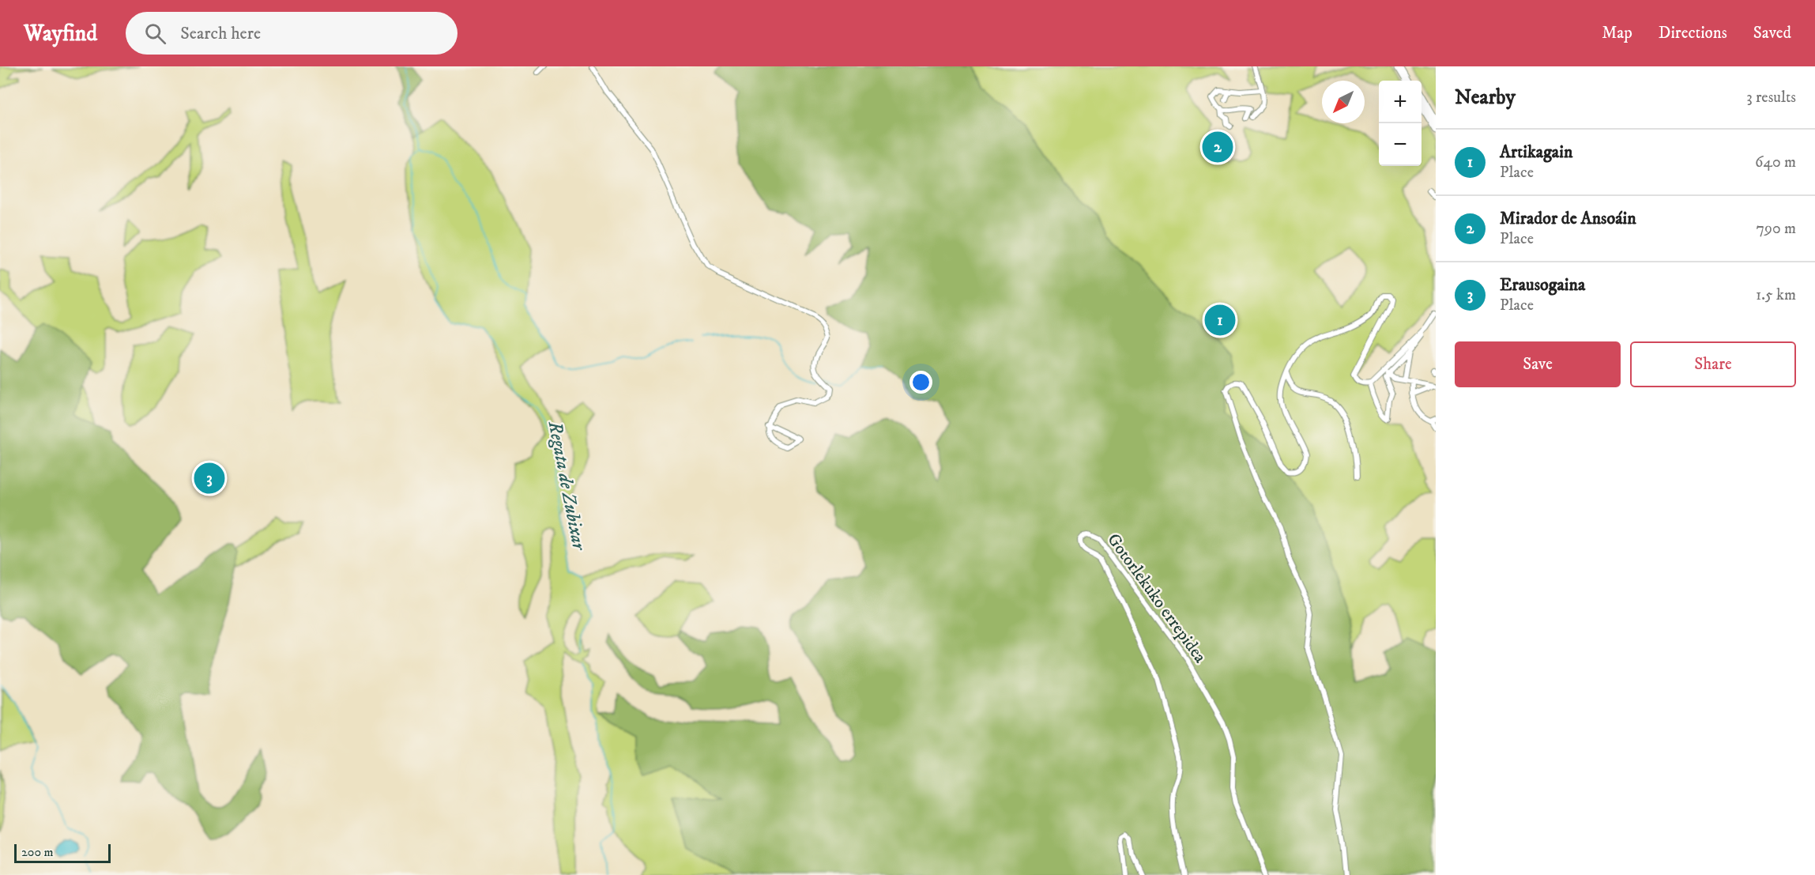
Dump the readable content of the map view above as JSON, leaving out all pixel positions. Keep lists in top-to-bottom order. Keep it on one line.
{"streets":{"street":["Gotorlekuko errepidea"]},"water":["Regata de Zubixar"],"scale_bar":"200 m","north":"bottom left","page":{"header":"Wayfind","search":"Search here","nav":["Map","Directions","Saved"],"heading":["Nearby","3 results"],"map_buttons":["+","−"],"list":[{"mark":"1","name":"Artikagain","note":"Place","value":"640 m"},{"mark":"2","name":"Mirador de Ansoáin","note":"Place","value":"790 m"},{"mark":"3","name":"Erausogaina","note":"Place","value":"1.5 km"}],"pins":["2","1","3"],"buttons":["Save","Share"],"scale":"200 m"}}
